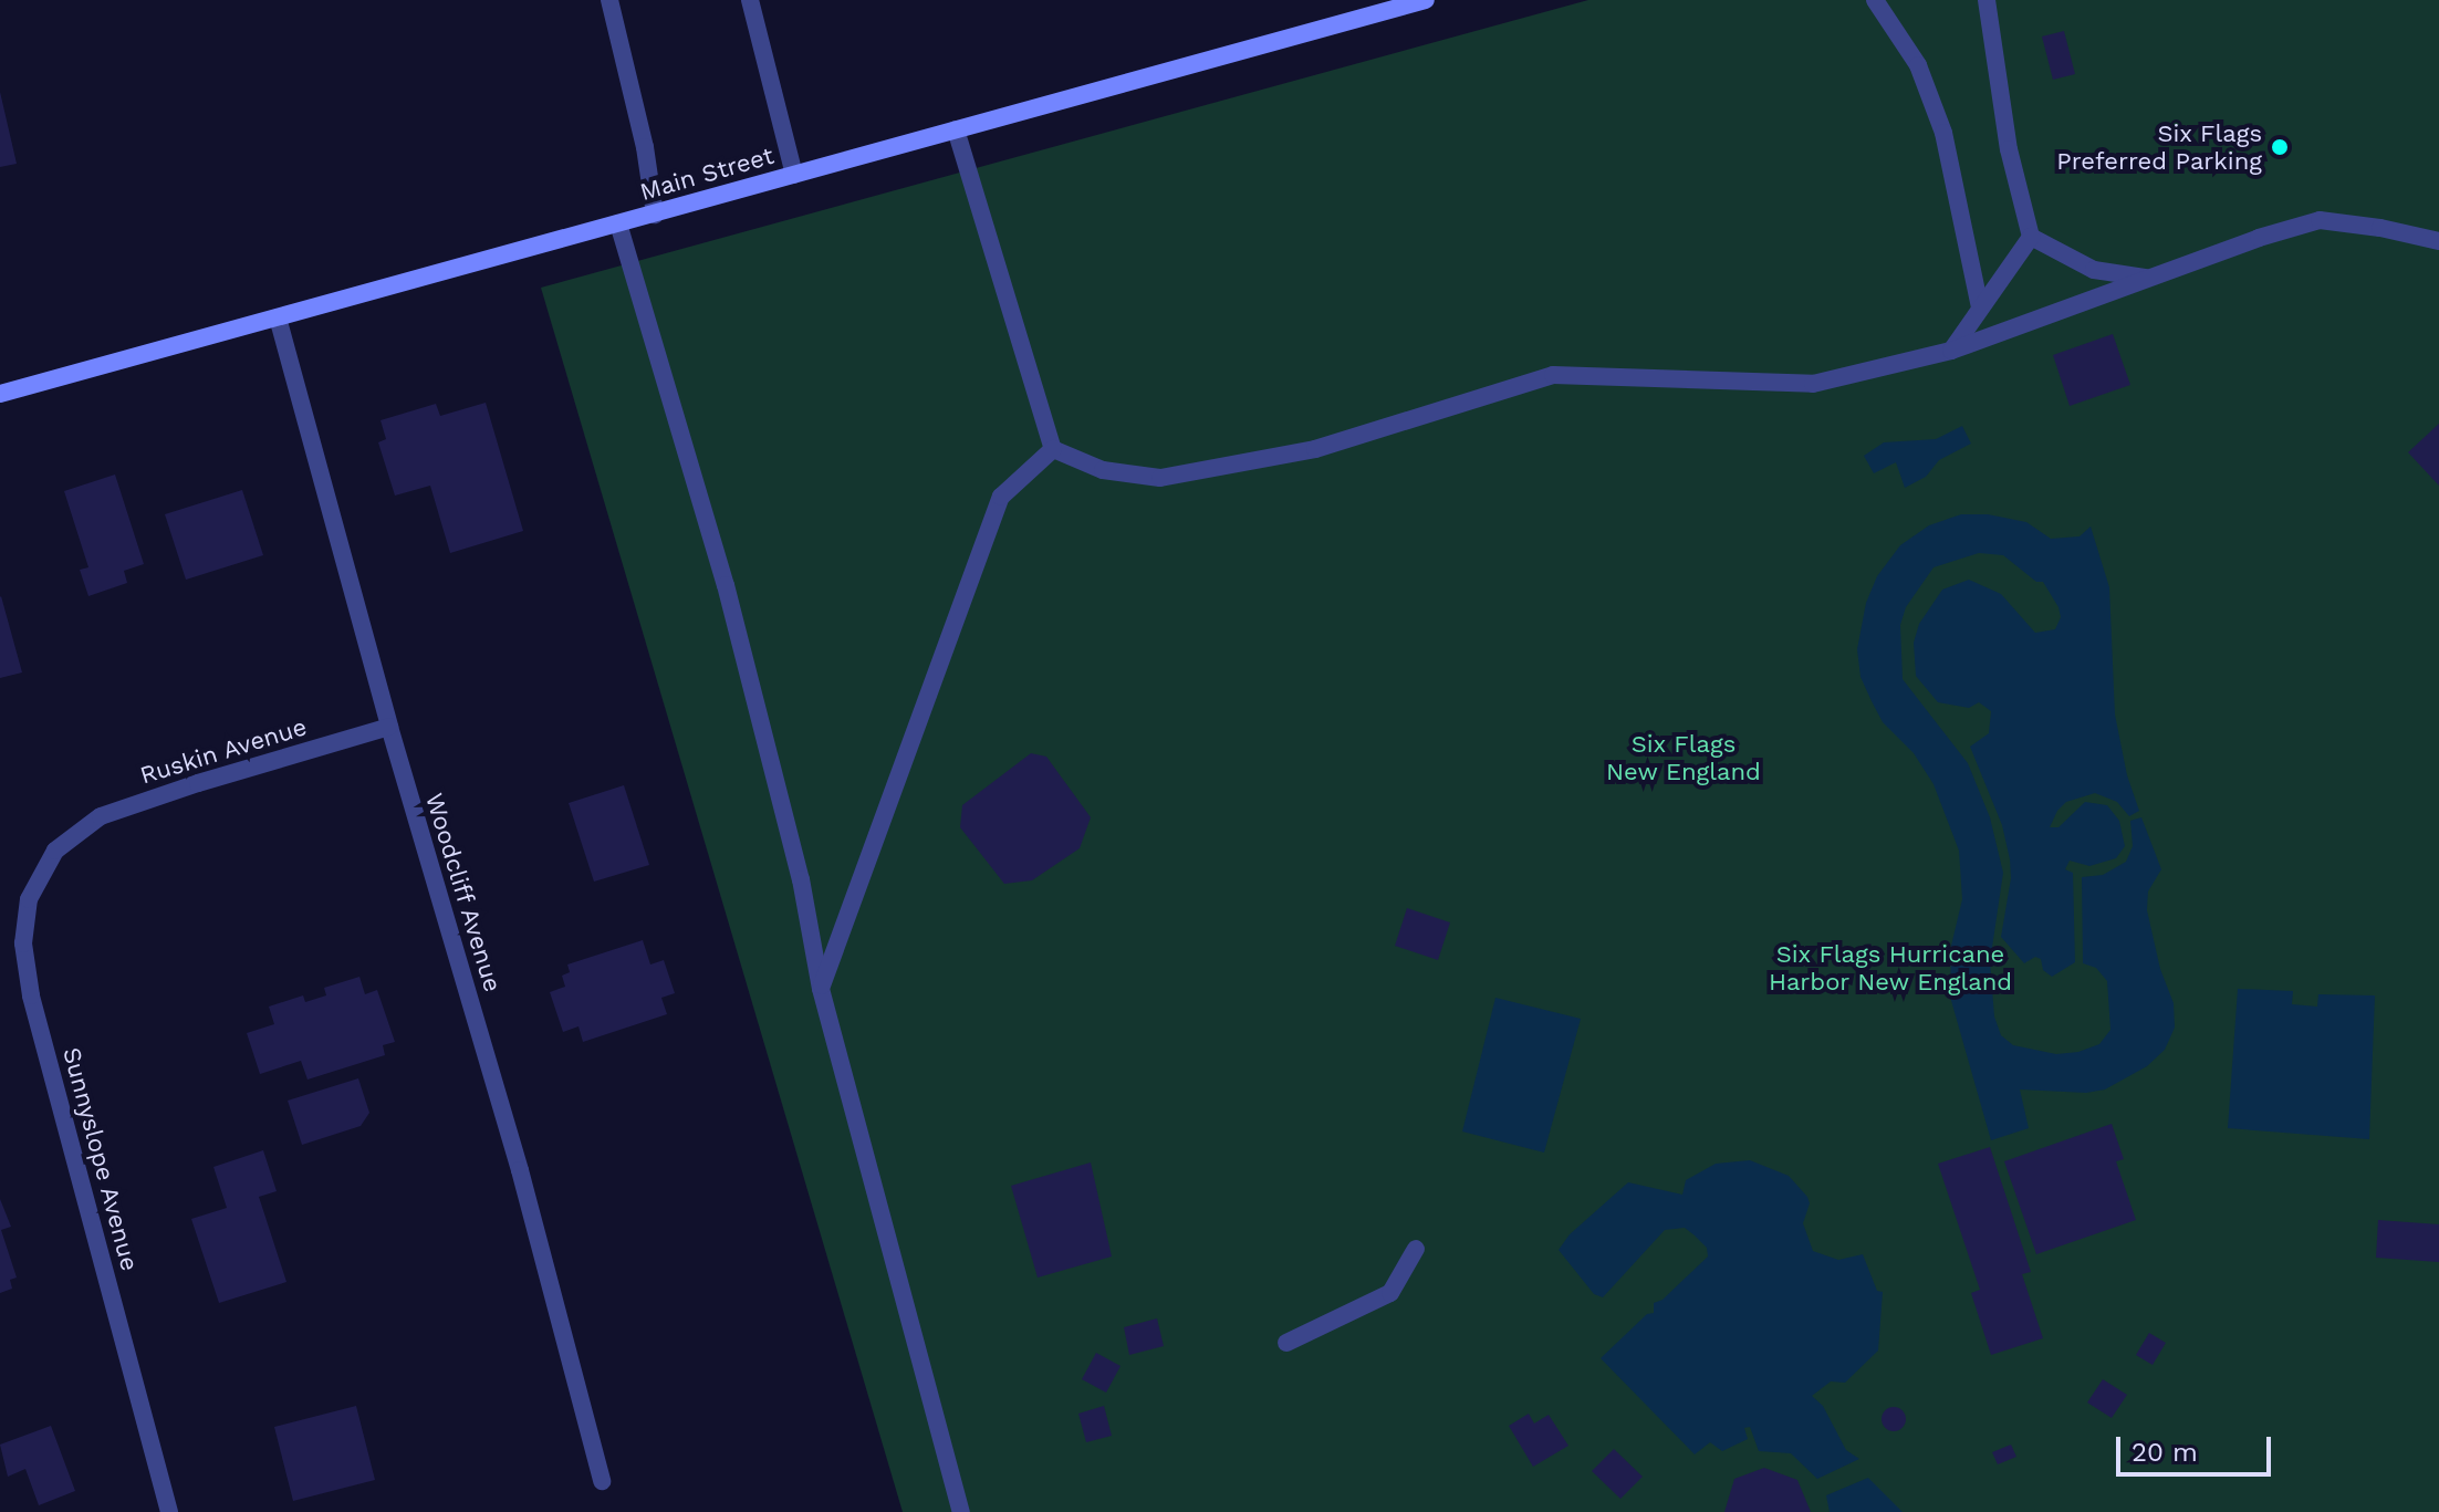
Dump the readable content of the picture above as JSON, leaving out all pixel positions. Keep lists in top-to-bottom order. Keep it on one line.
{"streets":{"main road":["Main Street"],"street":["Ruskin Avenue","Woodcliff Avenue","Sunnyslope Avenue"]},"crossings":[["Main Street","Woodcliff Avenue"],["Ruskin Avenue","Woodcliff Avenue"],["Ruskin Avenue","Sunnyslope Avenue"]],"parks":["Six Flags New England","Six Flags Hurricane Harbor New England"],"places":["Six Flags Preferred Parking"],"scale_bar":"20 m"}
